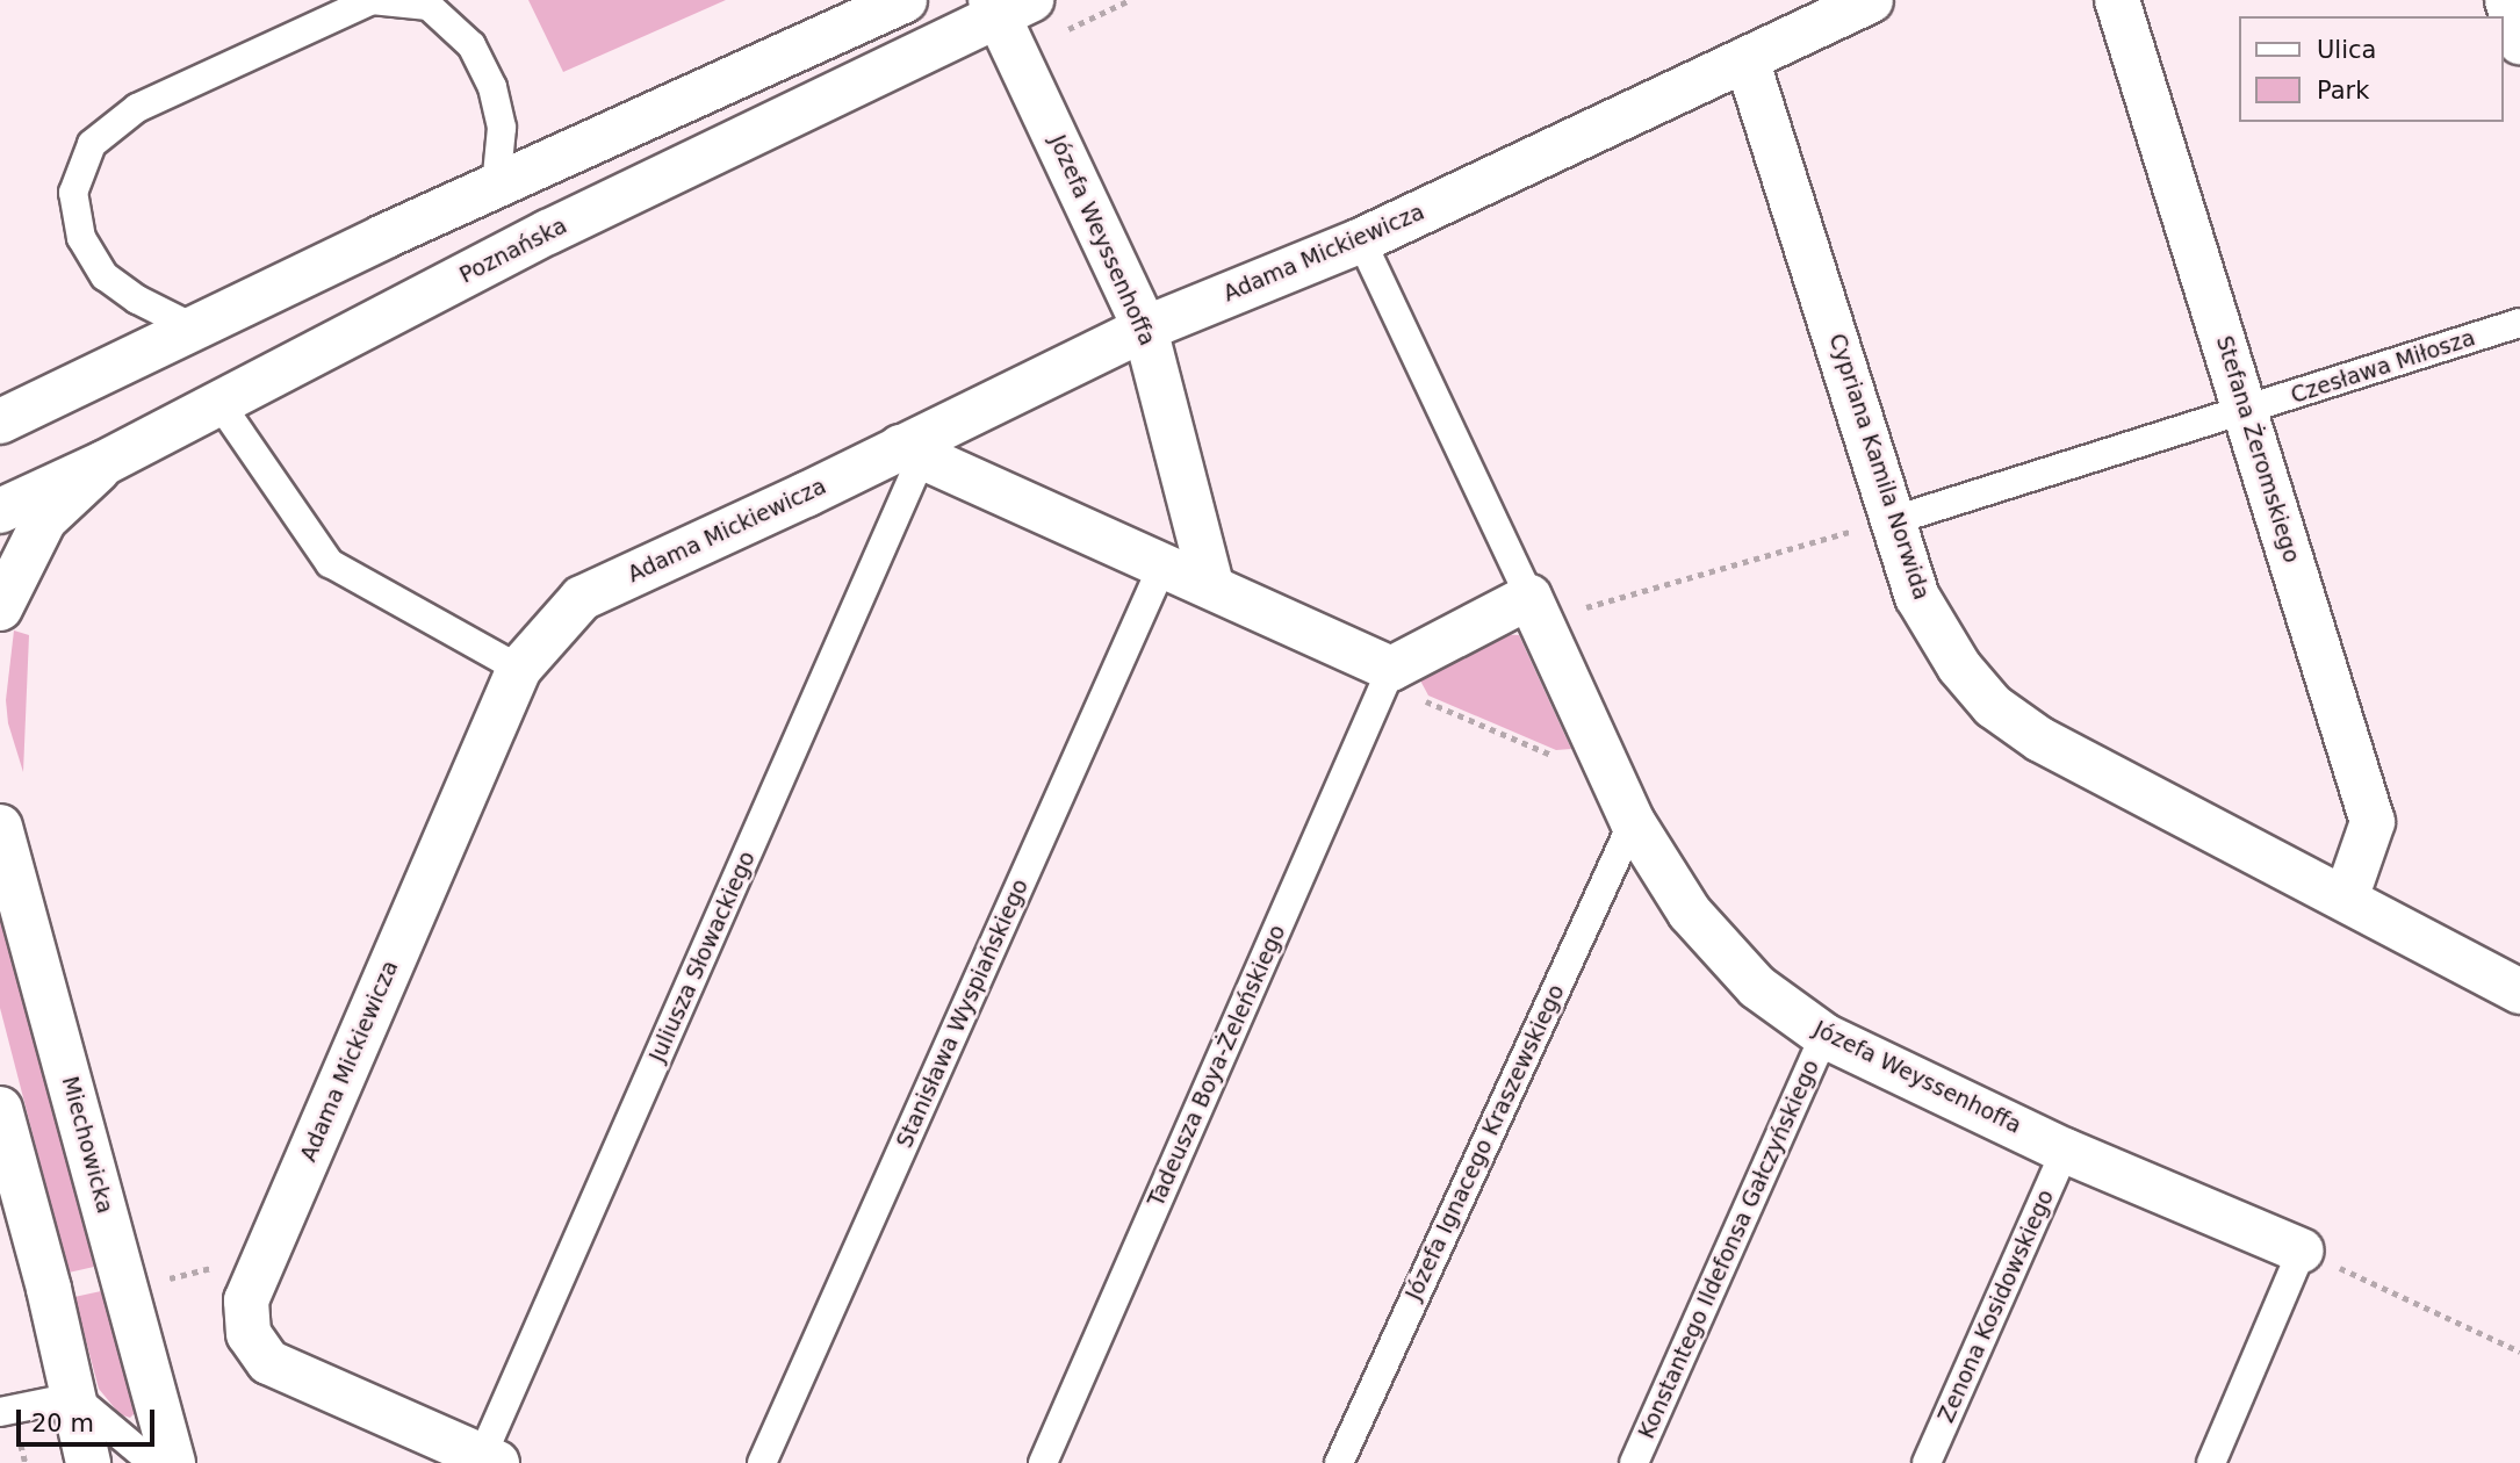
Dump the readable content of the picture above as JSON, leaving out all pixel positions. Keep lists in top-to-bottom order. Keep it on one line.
{"streets":{"street":["Józefa Weyssenhoffa","Poznańska","Adama Mickiewicza","Stefana Żeromskiego","Cypriana Kamila Norwida","Miechowicka"],"lane":["Czesława Miłosza","Juliusza Słowackiego","Stanisława Wyspiańskiego","Tadeusza Boya-Żeleńskiego","Józefa Ignacego Kraszewskiego","Konstantego Ildefonsa Gałczyńskiego","Zenona Kosidowskiego"]},"crossings":[["Józefa Weyssenhoffa","Poznańska"],["Józefa Weyssenhoffa","Adama Mickiewicza"],["Józefa Weyssenhoffa","Józefa Ignacego Kraszewskiego"],["Józefa Weyssenhoffa","Konstantego Ildefonsa Gałczyńskiego"],["Józefa Weyssenhoffa","Zenona Kosidowskiego"],["Adama Mickiewicza","Cypriana Kamila Norwida"],["Adama Mickiewicza","Juliusza Słowackiego"],["Czesława Miłosza","Stefana Żeromskiego"],["Czesława Miłosza","Cypriana Kamila Norwida"],["Stefana Żeromskiego","Cypriana Kamila Norwida"]],"legend":["Ulica","Park"],"scale_bar":"20 m"}
